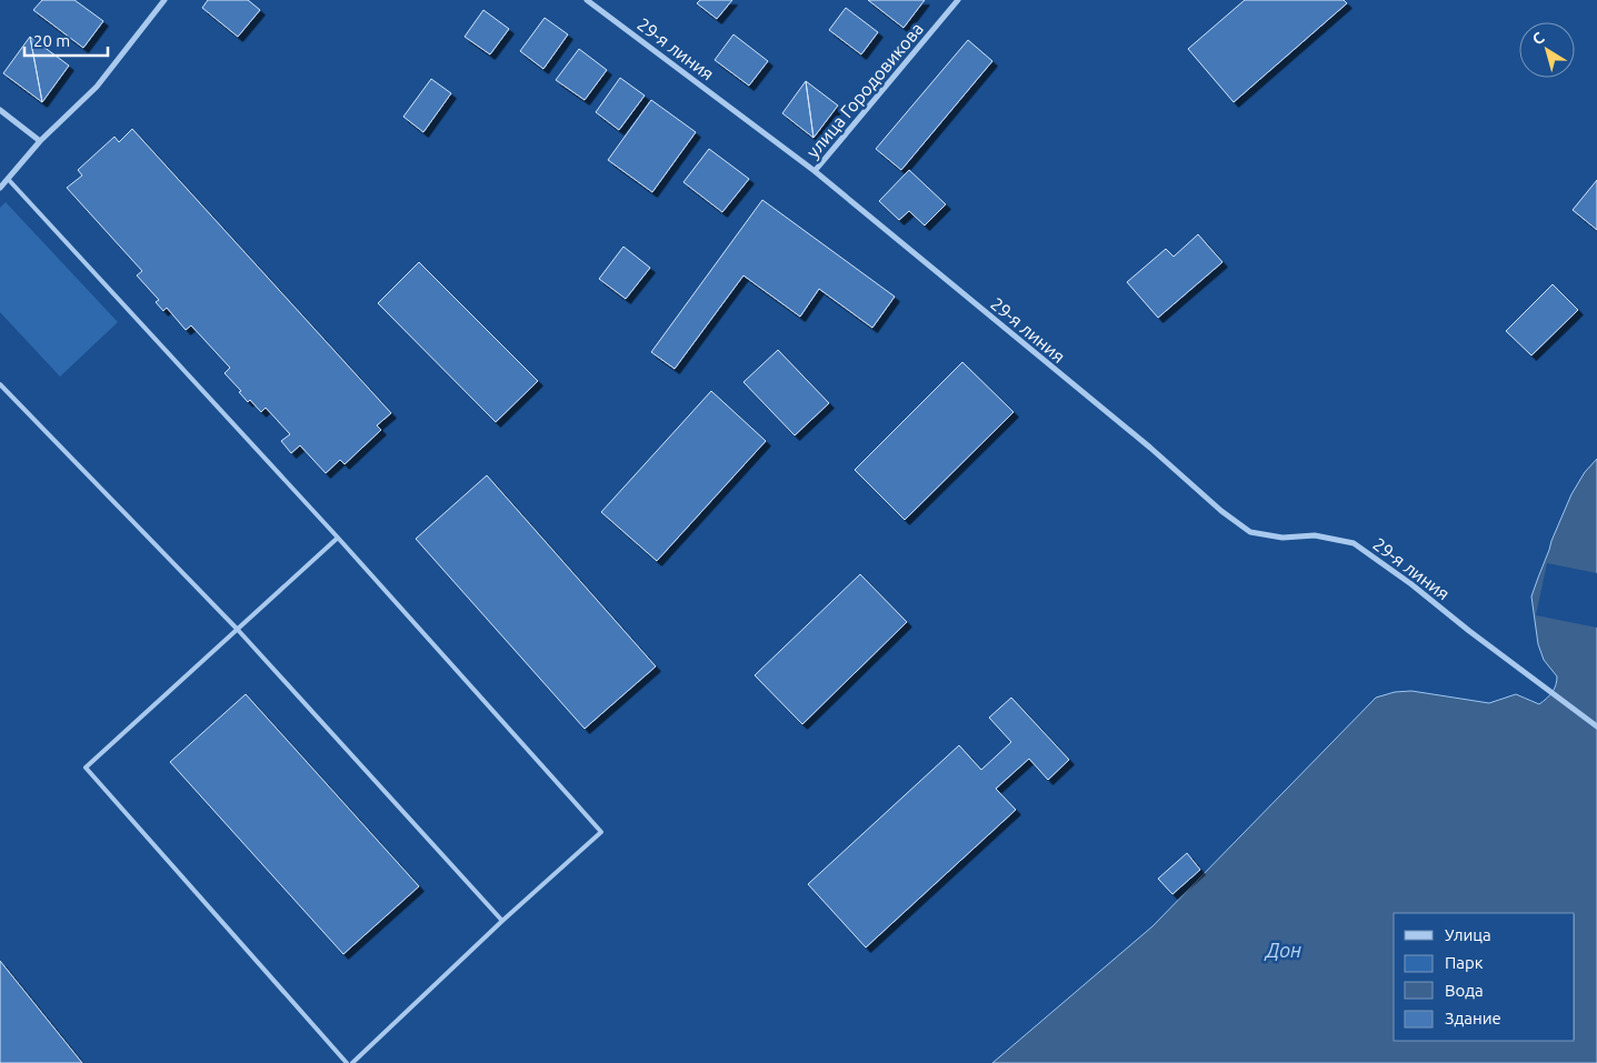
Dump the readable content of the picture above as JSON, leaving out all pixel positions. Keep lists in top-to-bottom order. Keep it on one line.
{"streets":{"street":["29-я линия","улица Городовикова"]},"crossings":[["29-я линия","улица Городовикова"]],"water":["Дон"],"legend":["Улица","Парк","Вода","Здание"],"scale_bar":"20 m","north":"top left"}
